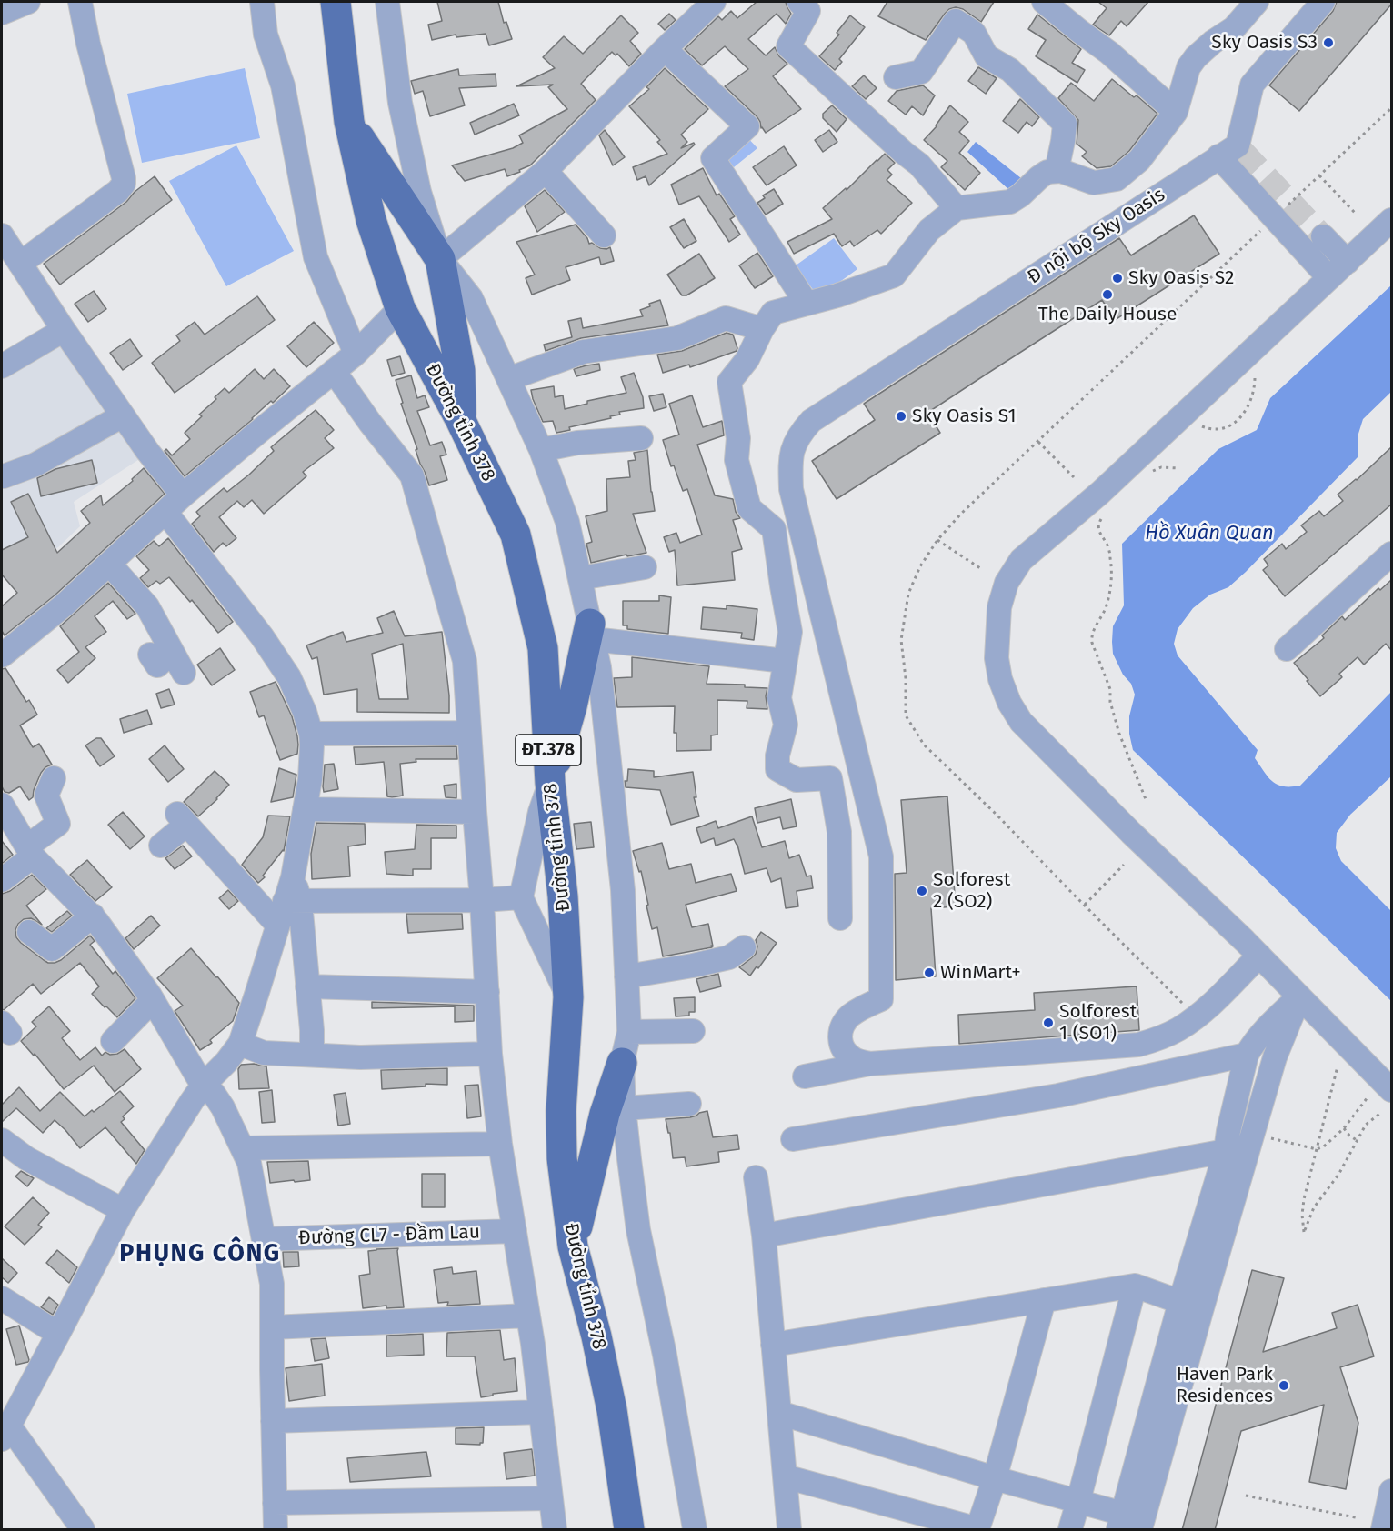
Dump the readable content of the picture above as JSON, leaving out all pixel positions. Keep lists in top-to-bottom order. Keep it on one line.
{"streets":{"main road":["Đường tỉnh 378","ĐT.378"],"street":["Đ nội bộ Sky Oasis","Đường CL7 - Đầm Lau"]},"districts":["PHỤNG CÔNG"],"water":["Hồ Xuân Quan"],"places":["Sky Oasis S3","Sky Oasis S2","The Daily House","Sky Oasis S1","Solforest 2 (SO2)","WinMart+","Solforest 1 (SO1)","Haven Park Residences"]}
